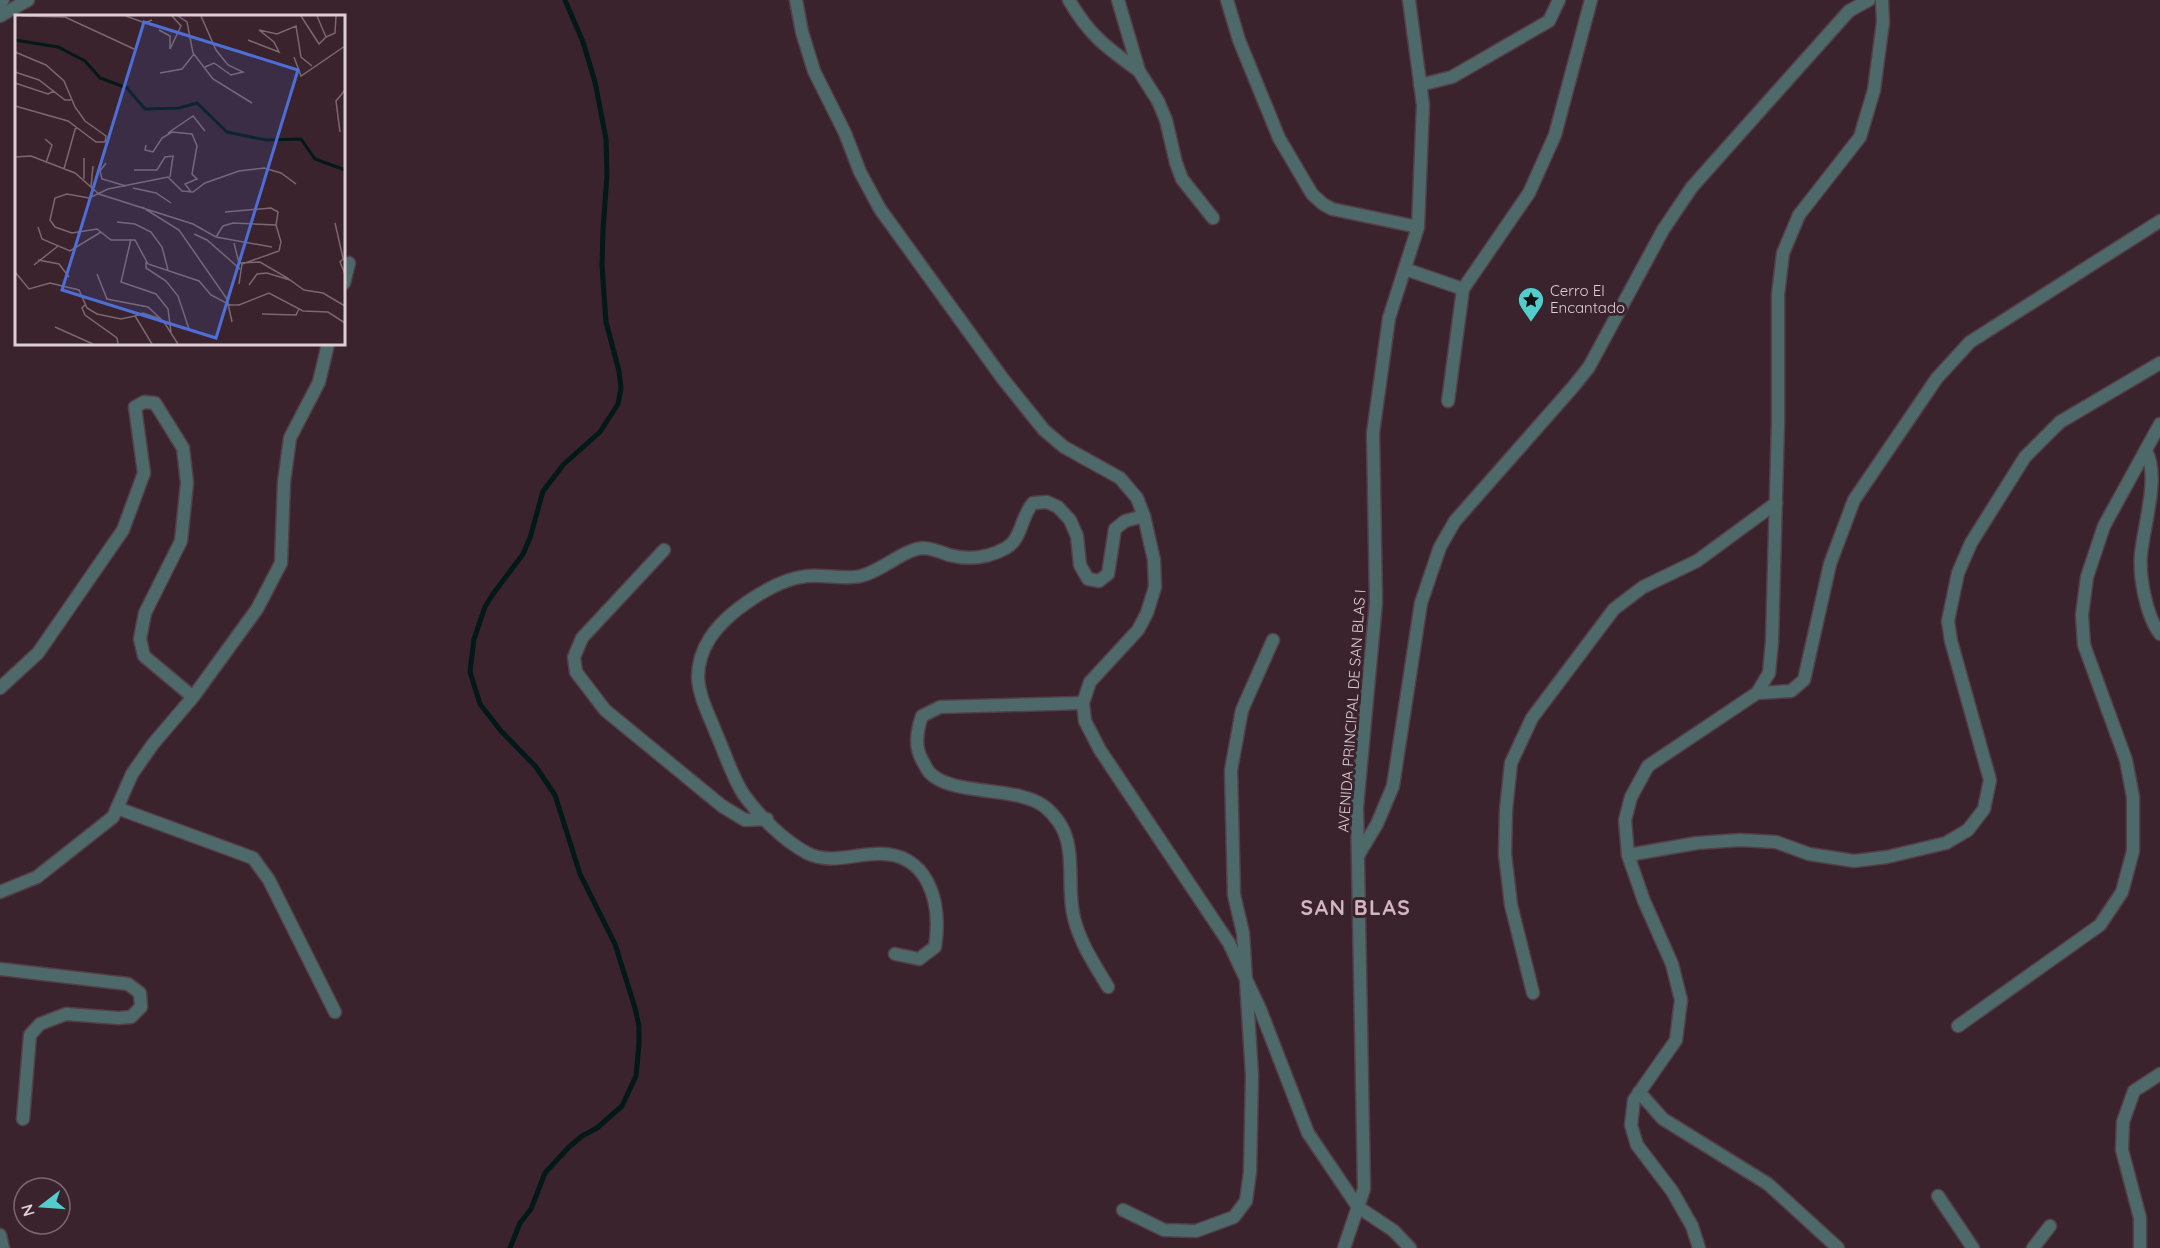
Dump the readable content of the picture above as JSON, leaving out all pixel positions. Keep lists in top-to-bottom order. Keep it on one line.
{"streets":{"street":["AVENIDA PRINCIPAL DE SAN BLAS I"]},"districts":["SAN BLAS"],"places":{"place":["Cerro El Encantado"]},"north":"left"}
